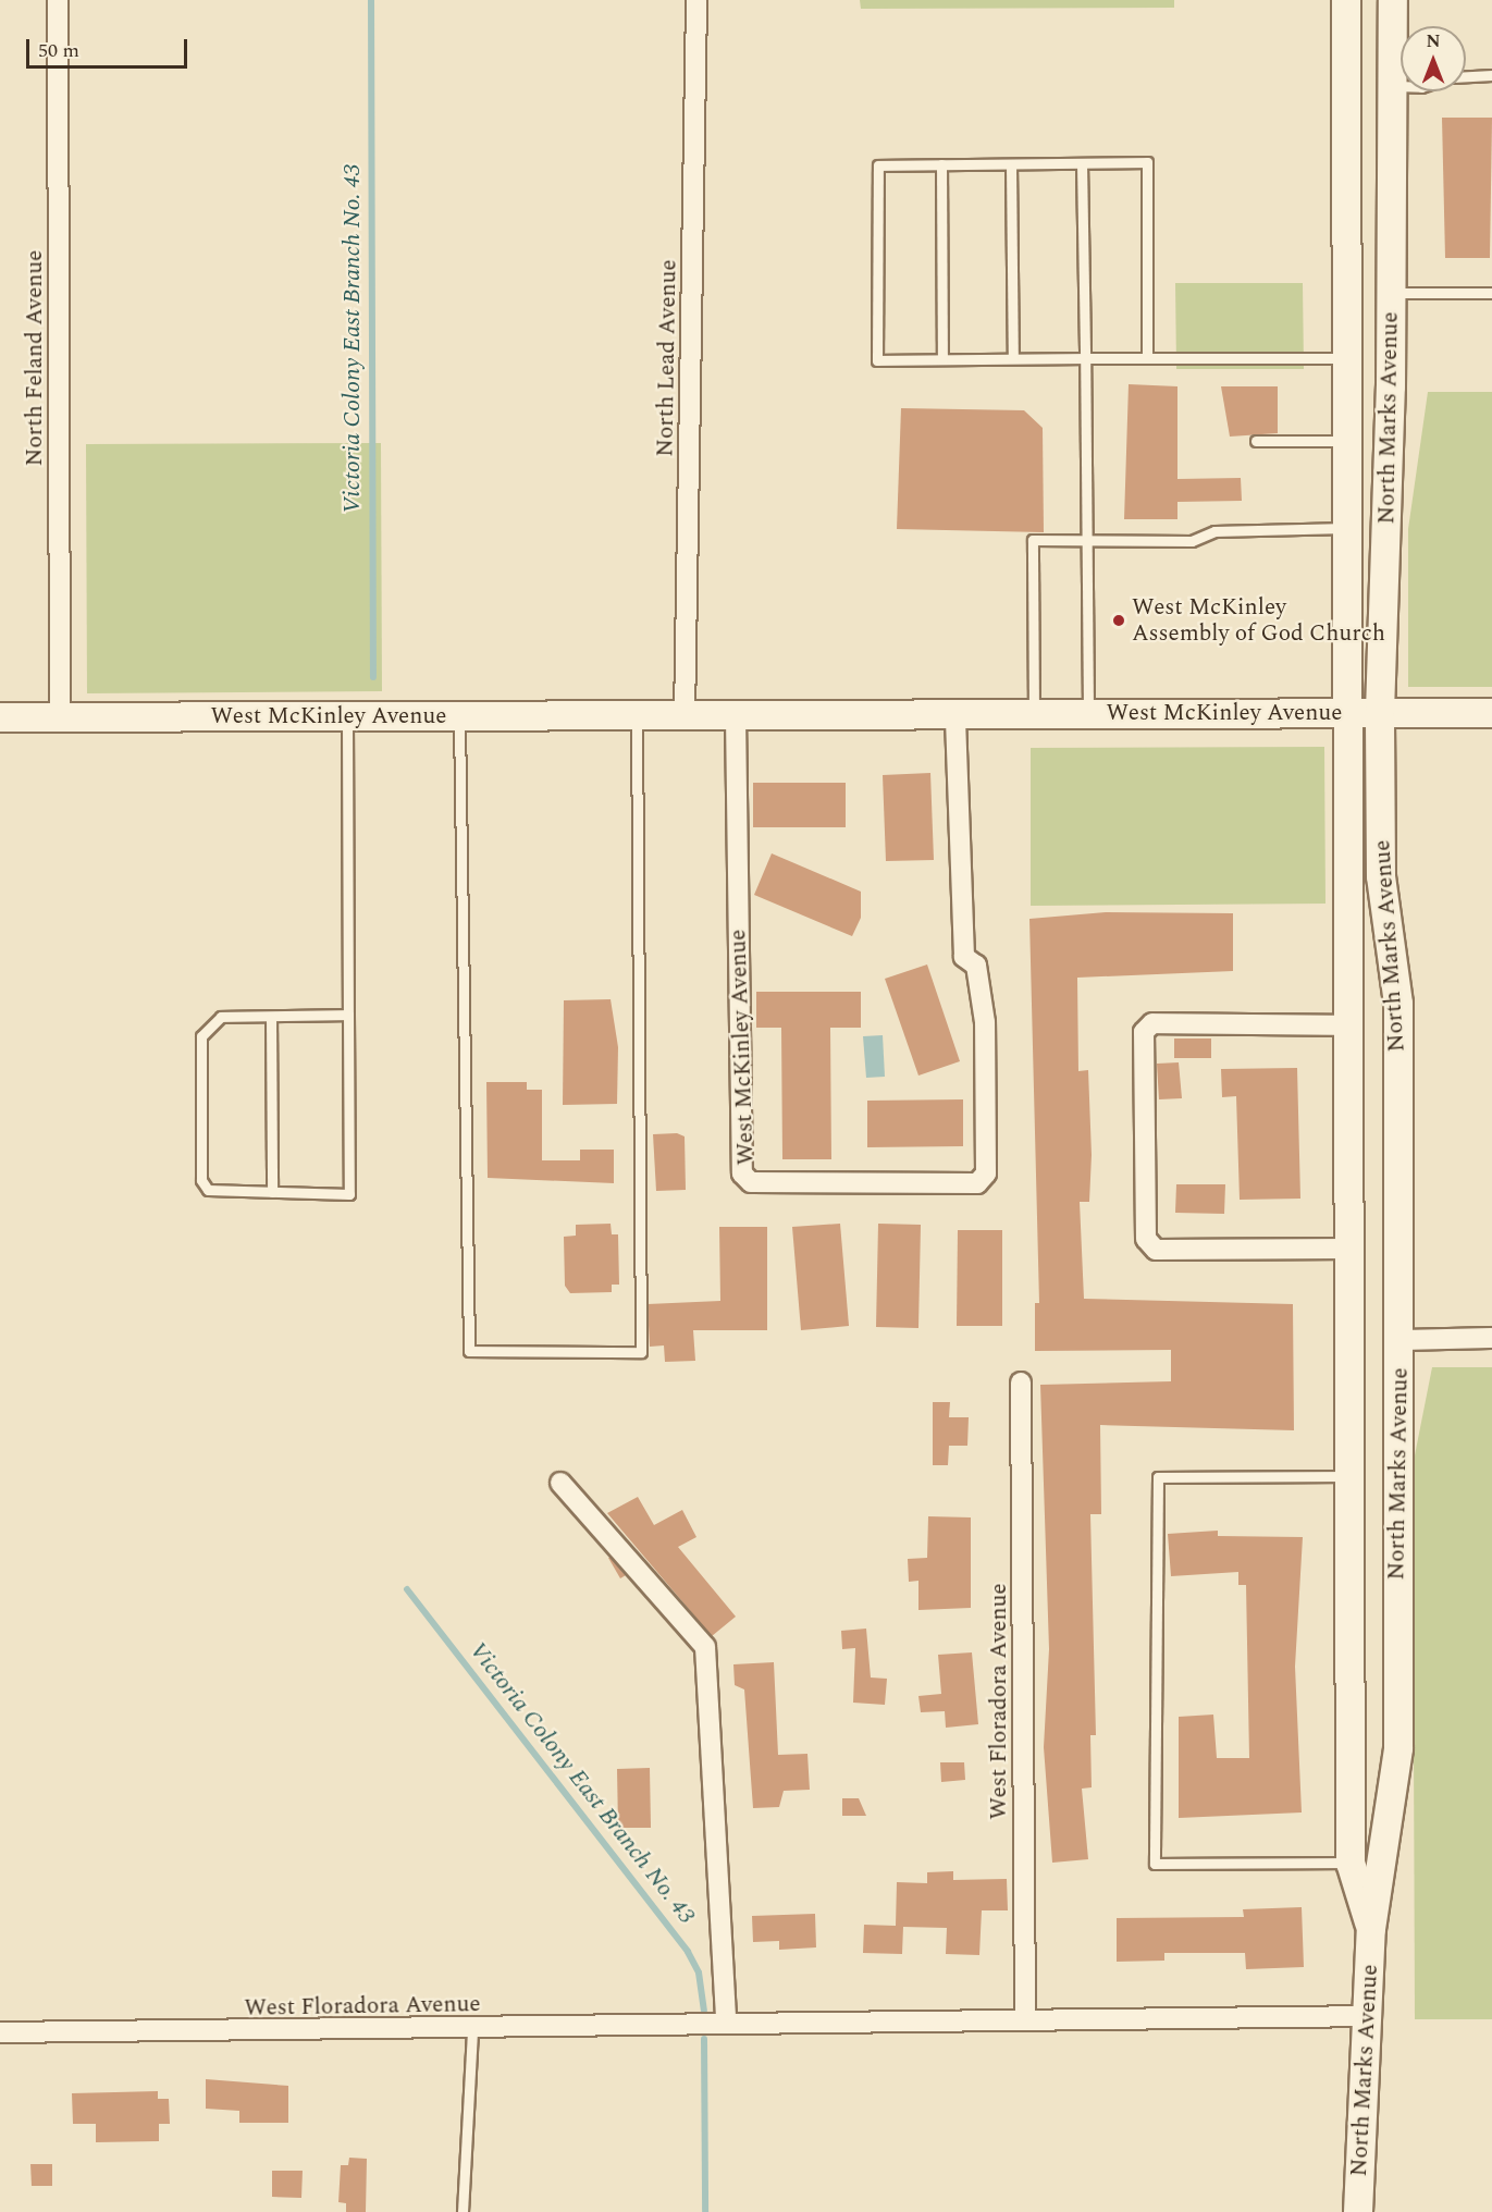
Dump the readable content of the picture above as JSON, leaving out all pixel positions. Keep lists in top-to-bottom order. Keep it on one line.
{"streets":{"main road":["North Marks Avenue","West McKinley Avenue"],"street":["North Feland Avenue","North Lead Avenue","West Floradora Avenue"]},"crossings":[["North Feland Avenue","West McKinley Avenue"],["North Lead Avenue","West McKinley Avenue"],["North Marks Avenue","West McKinley Avenue"],["North Marks Avenue","West Floradora Avenue"]],"water":["Victoria Colony East Branch No. 43"],"places":["West McKinley Assembly of God Church"],"scale_bar":"50 m","north":"top"}
